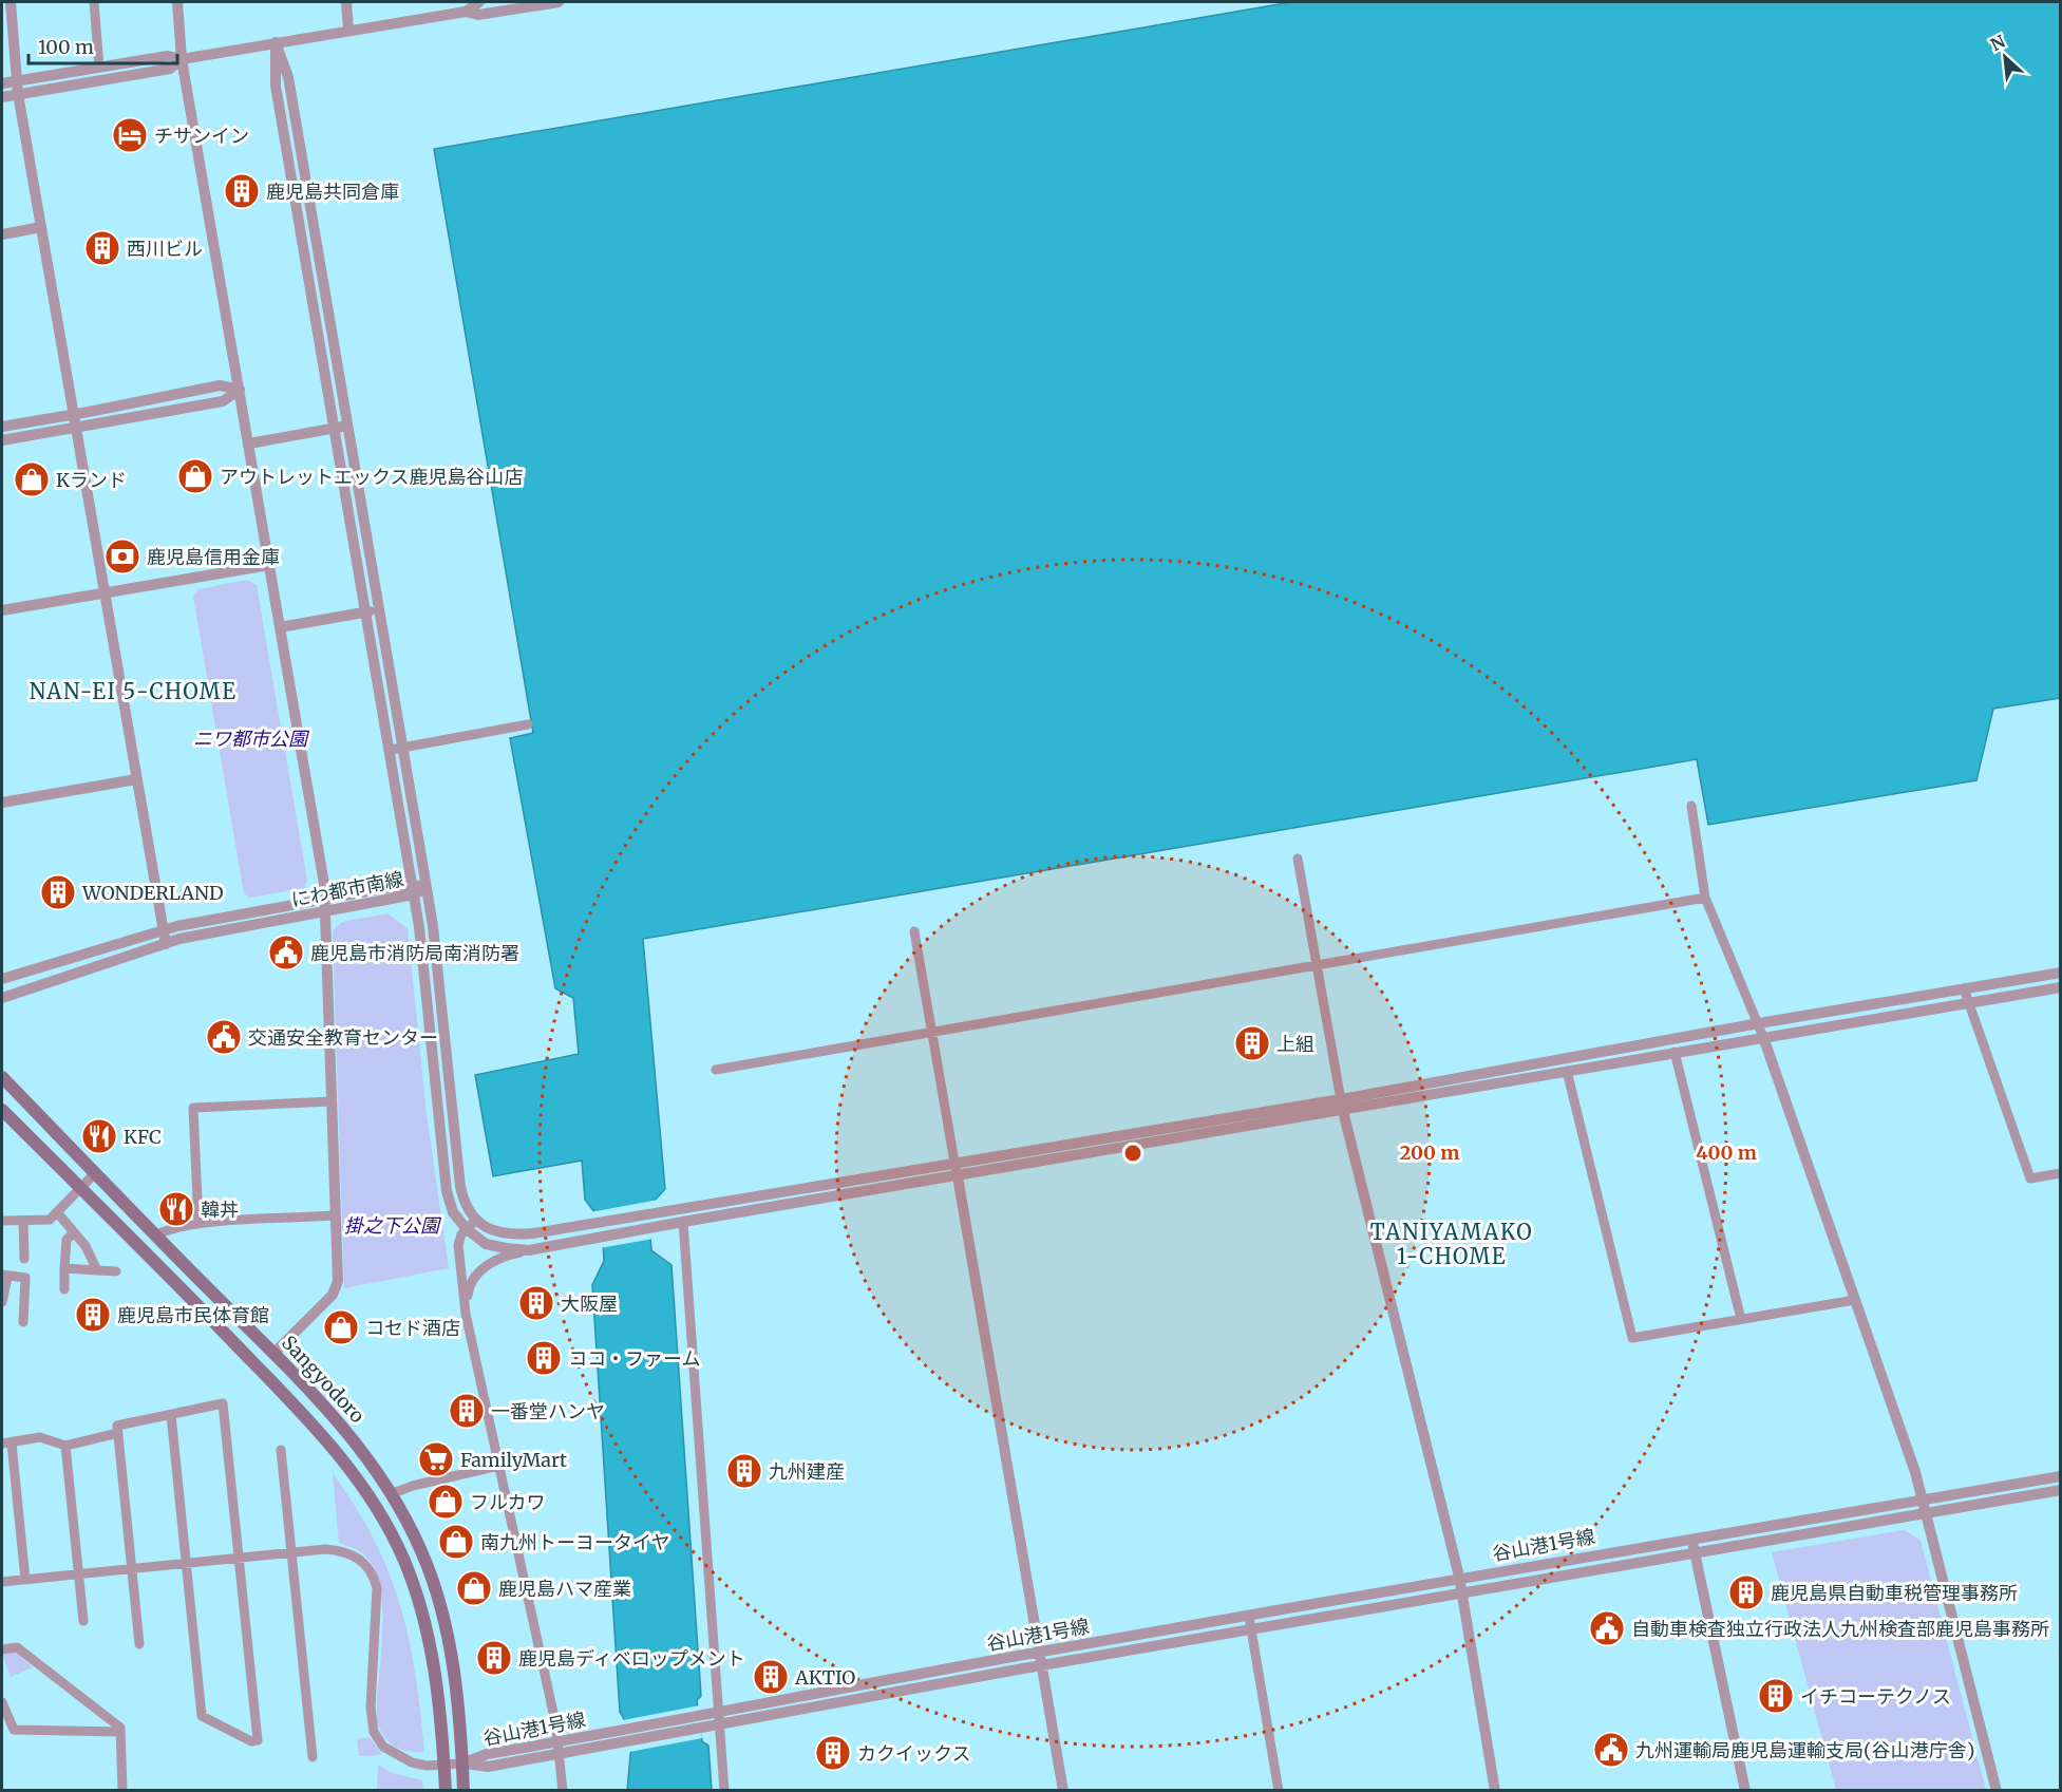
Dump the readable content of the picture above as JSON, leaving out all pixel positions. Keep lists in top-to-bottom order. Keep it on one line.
{"streets":{"main road":["Sangyodoro"],"street":["にわ都市南線","谷山港1号線"]},"crossings":[["Sangyodoro","谷山港1号線"]],"districts":["NAN-EI 5-CHOME","TANIYAMAKO 1-CHOME"],"parks":["ニワ都市公園","掛之下公園"],"places":{"hotel":["チサンイン"],"building":["鹿児島共同倉庫","西川ビル","WONDERLAND","上組","大阪屋","鹿児島市民体育館","ココ・ファーム","一番堂ハンヤ","九州建産","鹿児島県自動車税管理事務所","鹿児島ディベロップメント","AKTIO","イチコーテクノス","カクイックス"],"shop":["アウトレットエックス鹿児島谷山店","Kランド","コセド酒店","フルカワ","南九州トーヨータイヤ","鹿児島ハマ産業"],"bank":["鹿児島信用金庫"],"public building":["鹿児島市消防局南消防署","交通安全教育センター","自動車検査独立行政法人九州検査部鹿児島事務所","九州運輸局鹿児島運輸支局(谷山港庁舎)"],"restaurant":["KFC","韓丼"],"supermarket":["FamilyMart"]},"scale_bar":"100 m","north":"top left","rings":["200 m","400 m"]}
